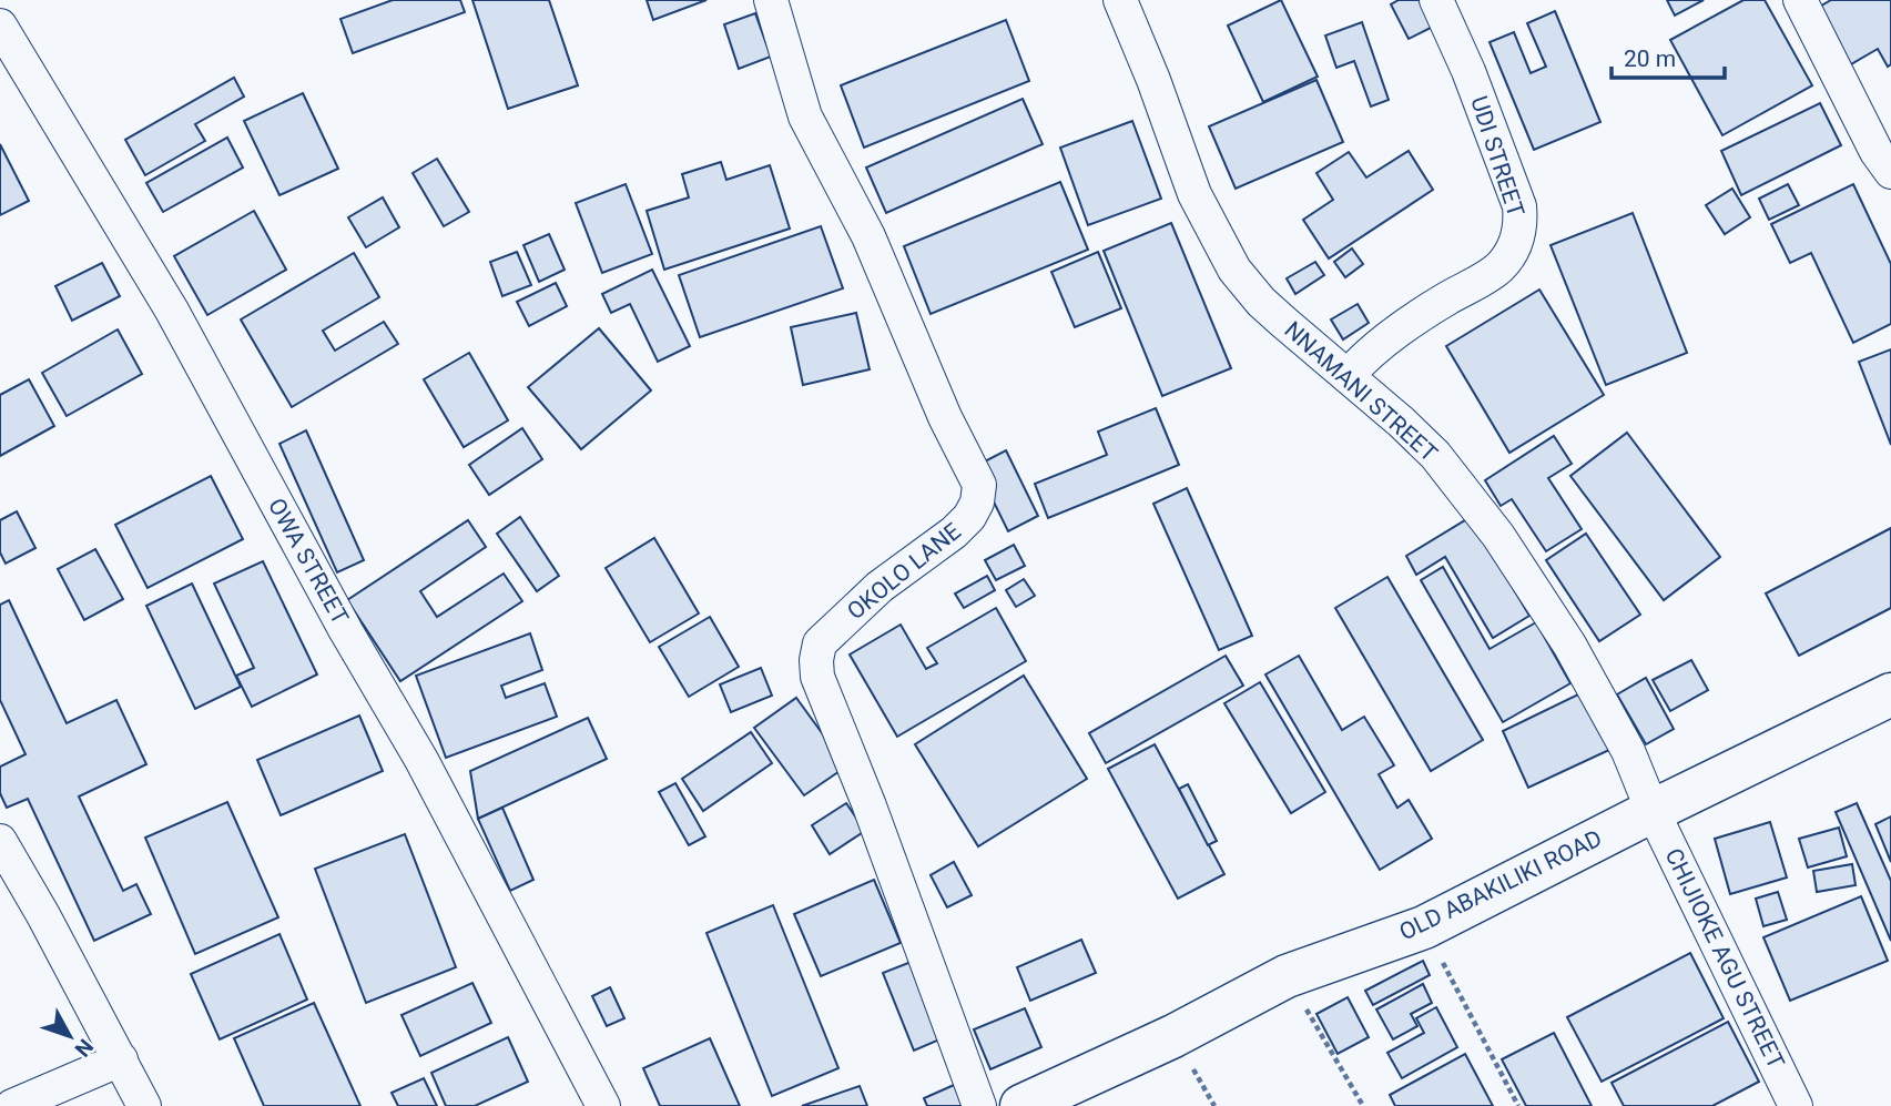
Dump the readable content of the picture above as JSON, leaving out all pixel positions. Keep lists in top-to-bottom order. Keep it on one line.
{"streets":{"main road":["OLD ABAKILIKI ROAD"],"street":["UDI STREET","NNAMANI STREET","OWA STREET","OKOLO LANE","CHIJIOKE AGU STREET"]},"crossings":[["UDI STREET","NNAMANI STREET"],["NNAMANI STREET","OLD ABAKILIKI ROAD"],["NNAMANI STREET","CHIJIOKE AGU STREET"],["OLD ABAKILIKI ROAD","CHIJIOKE AGU STREET"]],"scale_bar":"20 m","north":"bottom right"}
